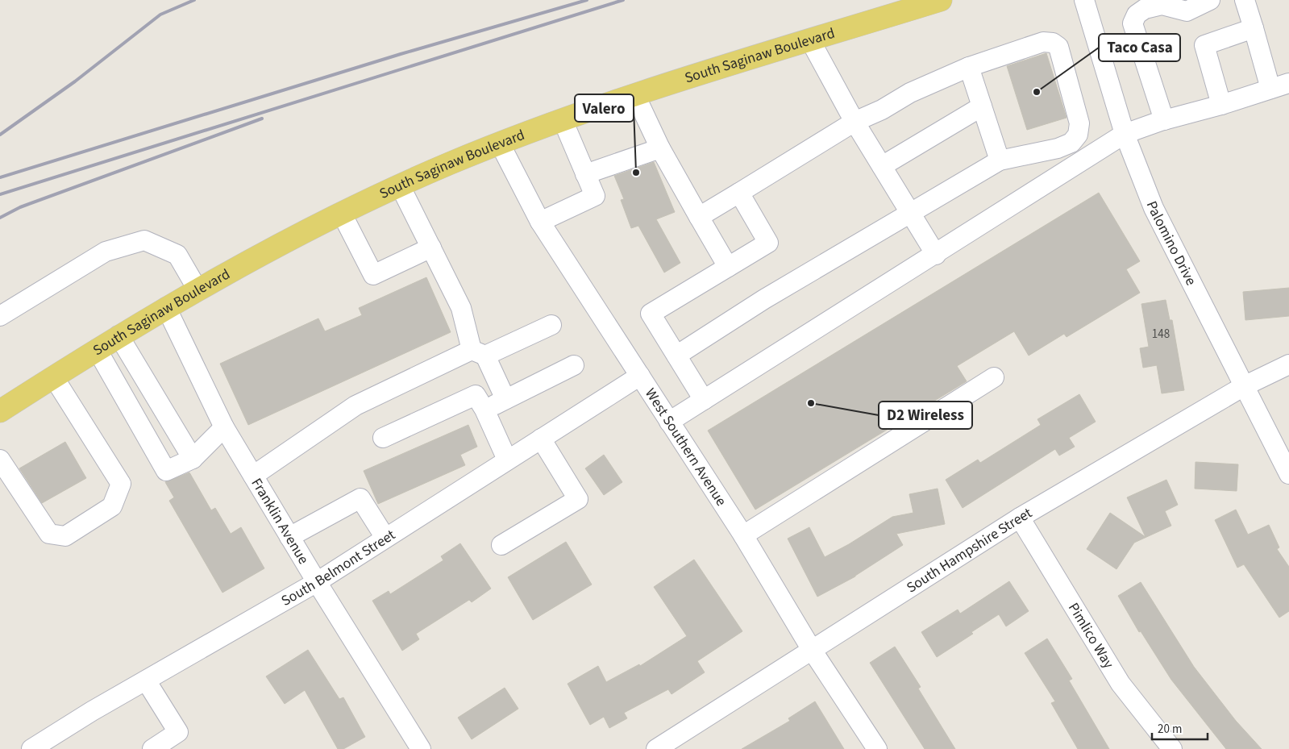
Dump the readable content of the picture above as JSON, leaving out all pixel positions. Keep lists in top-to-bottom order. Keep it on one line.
{"streets":{"main road":["South Saginaw Boulevard"],"street":["Palomino Drive","West Southern Avenue","Franklin Avenue","South Hampshire Street","South Belmont Street","Pimlico Way"]},"crossings":[["South Saginaw Boulevard","West Southern Avenue"],["South Saginaw Boulevard","Franklin Avenue"],["Palomino Drive","South Hampshire Street"],["West Southern Avenue","South Hampshire Street"],["West Southern Avenue","South Belmont Street"],["Franklin Avenue","South Belmont Street"],["South Hampshire Street","Pimlico Way"]],"places":["Taco Casa","Valero","D2 Wireless"],"house_numbers":["148"],"scale_bar":"20 m"}
